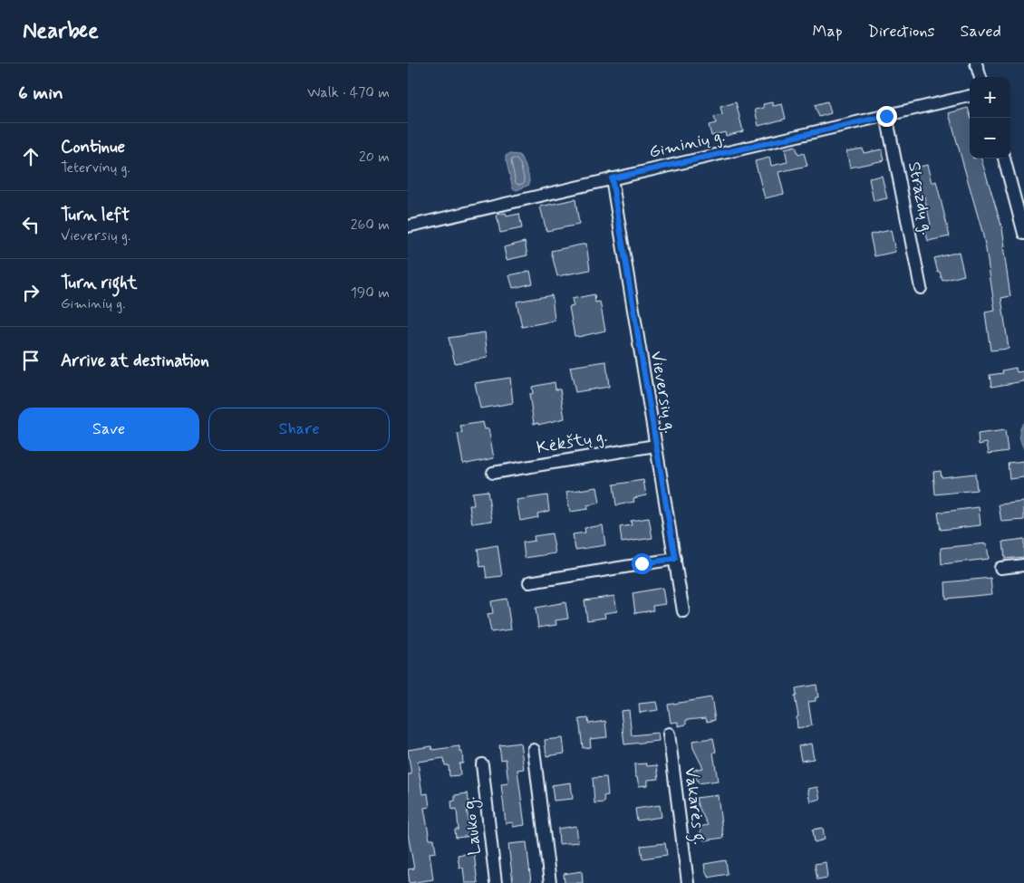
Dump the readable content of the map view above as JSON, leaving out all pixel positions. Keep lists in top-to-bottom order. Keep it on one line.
{"streets":{"street":["Giminių g.","Strazdų g.","Vieversių g.","Kėkštų g.","Vakarės g.","Lauko g."]},"crossings":[["Giminių g.","Strazdų g."],["Giminių g.","Vieversių g."],["Vieversių g.","Kėkštų g."]],"page":{"header":"Nearbee","nav":["Map","Directions","Saved"],"heading":["6 min","Walk · 470 m"],"map_buttons":["+","−"],"list":[["Continue","Tetervinų g.","20 m"],["Turn left","Vieversių g.","260 m"],["Turn right","Giminių g.","190 m"],"Arrive at destination"],"buttons":["Save","Share"]}}
